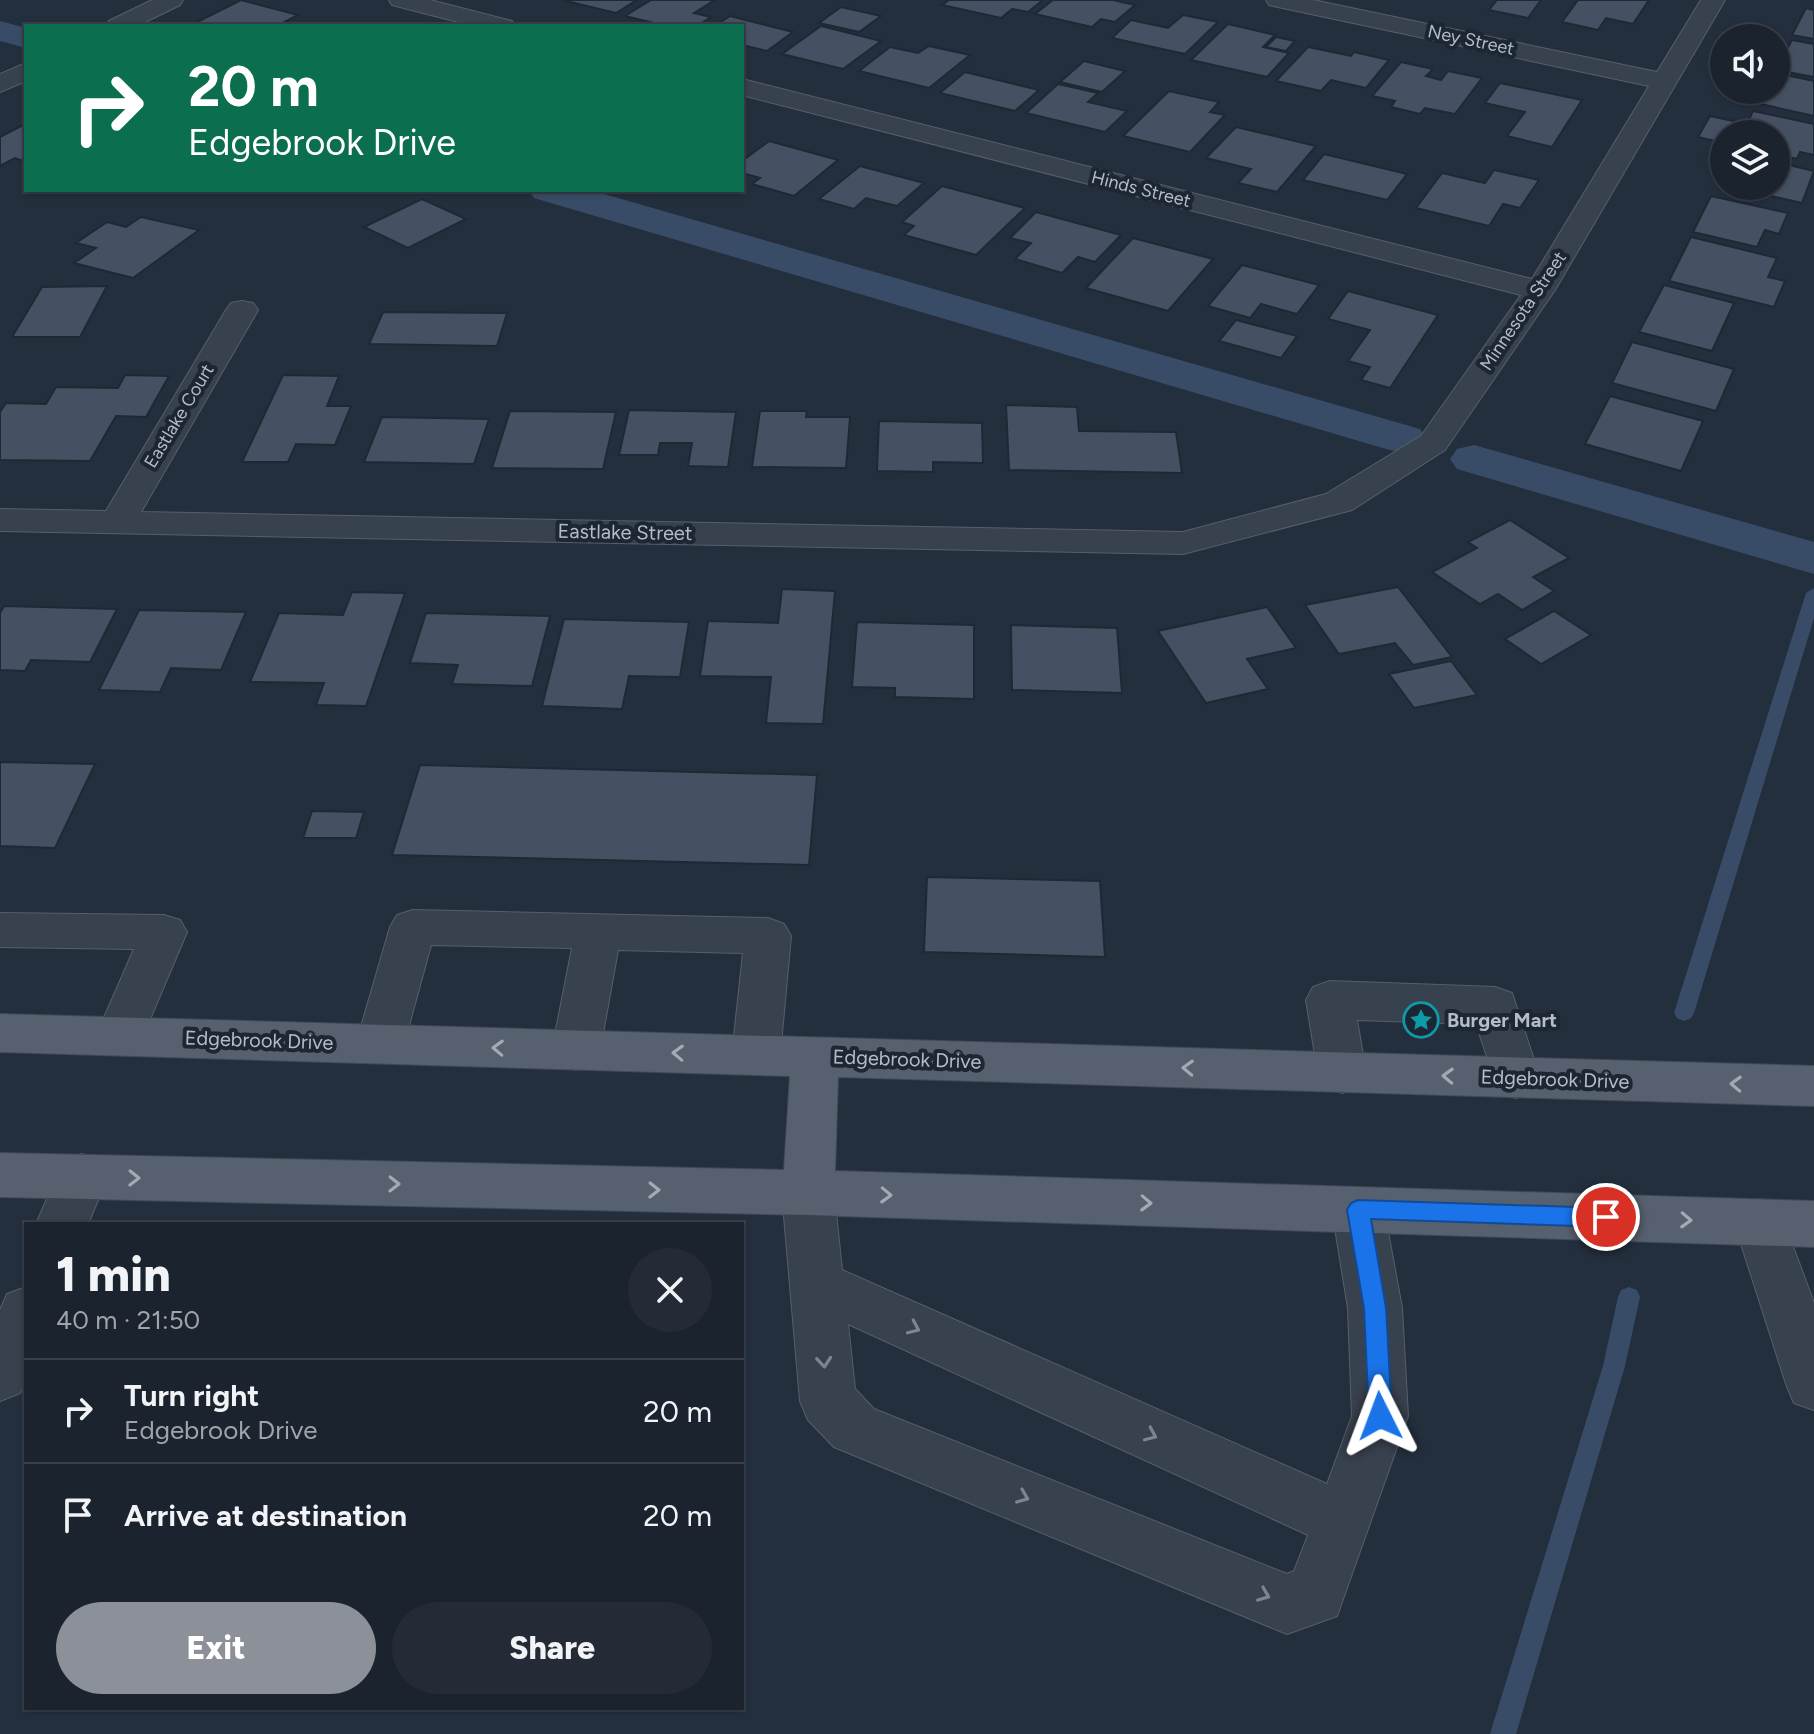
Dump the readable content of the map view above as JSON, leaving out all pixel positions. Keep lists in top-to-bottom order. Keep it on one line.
{"streets":{"main road":["Edgebrook Drive"],"street":["Ney Street","Hinds Street","Minnesota Street","Eastlake Court","Eastlake Street"]},"crossings":[["Ney Street","Minnesota Street"],["Hinds Street","Minnesota Street"],["Minnesota Street","Eastlake Street"],["Eastlake Court","Eastlake Street"]],"places":{"place":["Burger Mart"]},"page":{"turn":["20 m","Edgebrook Drive"],"heading":["1 min","40 m · 21:50"],"list":[{"name":"Turn right","note":"Edgebrook Drive","value":"20 m"},{"name":"Arrive at destination","value":"20 m"}],"buttons":["Exit","Share"]}}
